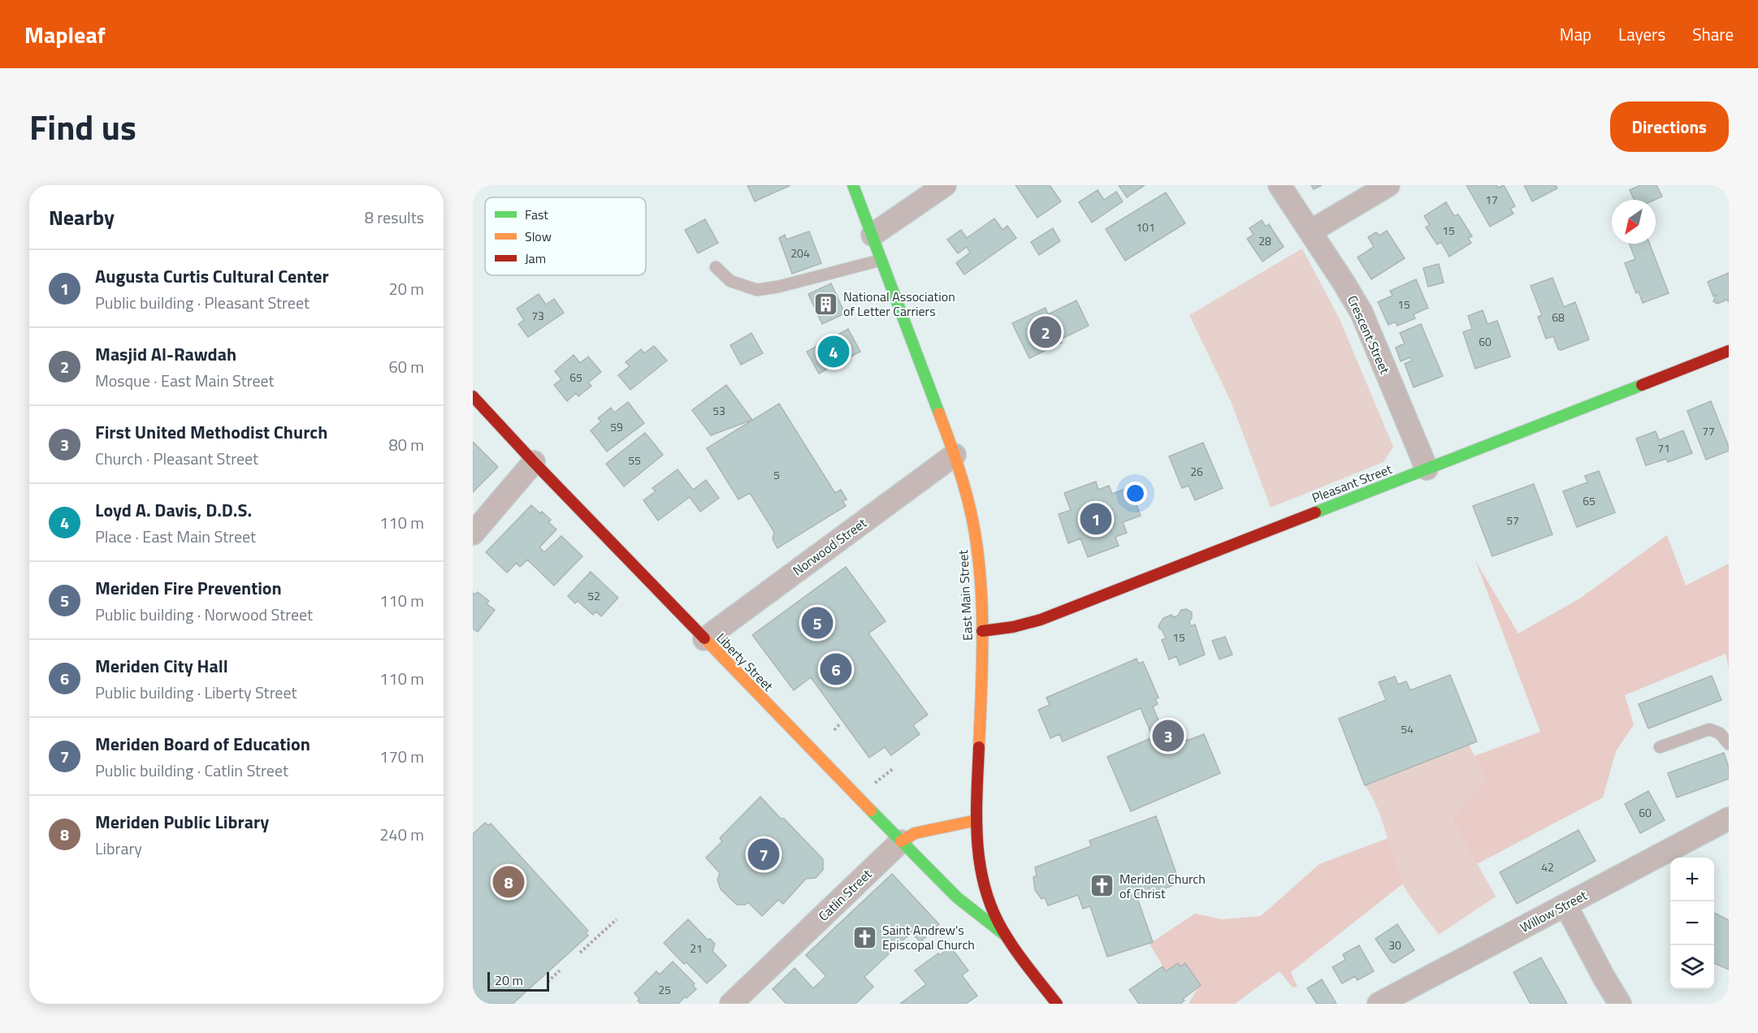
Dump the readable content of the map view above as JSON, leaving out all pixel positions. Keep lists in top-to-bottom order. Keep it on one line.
{"streets":{"main road":["Pleasant Street","East Main Street","Liberty Street","Catlin Street"],"street":["Crescent Street","Norwood Street","Willow Street"]},"crossings":[["Crescent Street","Pleasant Street"],["Pleasant Street","East Main Street"],["Norwood Street","East Main Street"],["Norwood Street","Liberty Street"],["East Main Street","Liberty Street"],["East Main Street","Catlin Street"],["Liberty Street","Catlin Street"]],"places":{"building":["National Association of Letter Carriers"],"church":["Meriden Church of Christ","Saint Andrew's Episcopal Church"]},"house_numbers":["17","101","15","28","204","15","73","68","60","65","53","59","77","71","55","26","5","65","57","52","15","54","60","42","30","21","25"],"legend":["Fast","Slow","Jam"],"scale_bar":"20 m","north":"bottom left","page":{"header":"Mapleaf","nav":["Map","Layers","Share"],"title":"Find us","buttons":"Directions","heading":["Nearby","8 results"],"list":[{"mark":"1","name":"Augusta Curtis Cultural Center","note":"Public building · Pleasant Street","value":"20 m"},{"mark":"2","name":"Masjid Al-Rawdah","note":"Mosque · East Main Street","value":"60 m"},{"mark":"3","name":"First United Methodist Church","note":"Church · Pleasant Street","value":"80 m"},{"mark":"4","name":"Loyd A. Davis, D.D.S.","note":"Place · East Main Street","value":"110 m"},{"mark":"5","name":"Meriden Fire Prevention","note":"Public building · Norwood Street","value":"110 m"},{"mark":"6","name":"Meriden City Hall","note":"Public building · Liberty Street","value":"110 m"},{"mark":"7","name":"Meriden Board of Education","note":"Public building · Catlin Street","value":"170 m"},{"mark":"8","name":"Meriden Public Library","note":"Library","value":"240 m"}],"pins":["2","4","1","5","6","3","7","8"],"map_buttons":["+","−"],"scale":"20 m"}}
